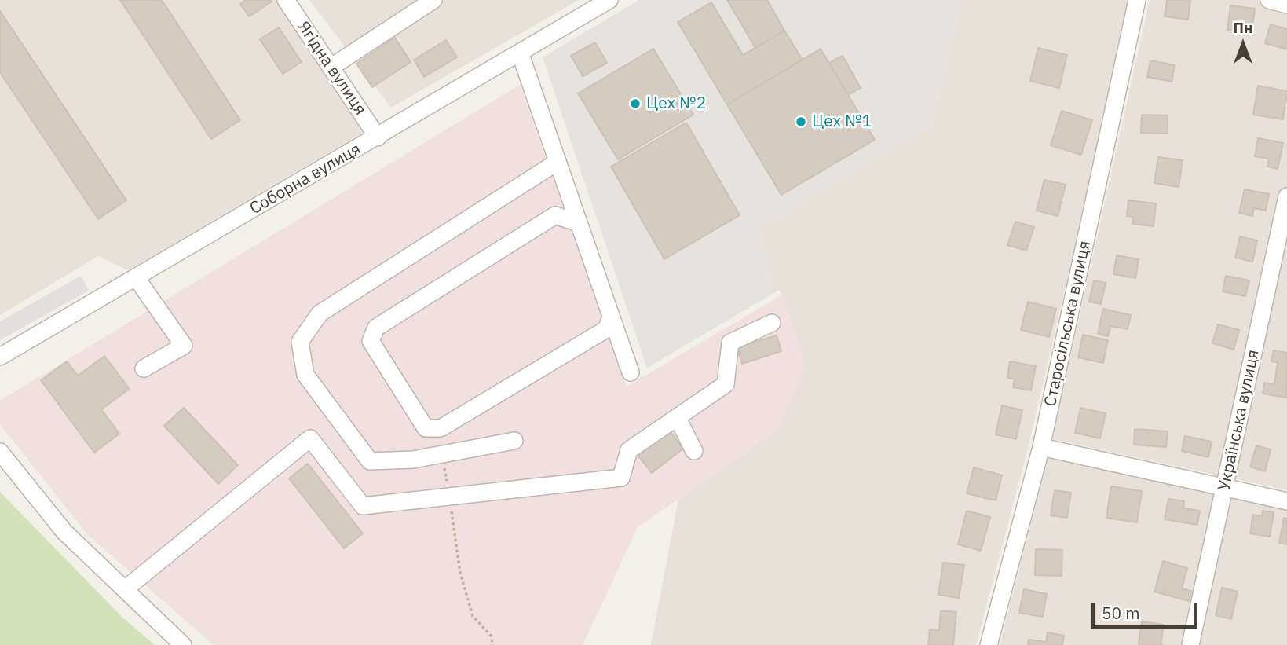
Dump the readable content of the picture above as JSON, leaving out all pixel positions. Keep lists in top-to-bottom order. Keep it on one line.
{"streets":{"street":["Ягідна вулиця","Соборна вулиця","Старосільська вулиця","Українська вулиця"]},"crossings":[["Ягідна вулиця","Соборна вулиця"]],"places":["Цех №2","Цех №1"],"scale_bar":"50 m","north":"top"}
